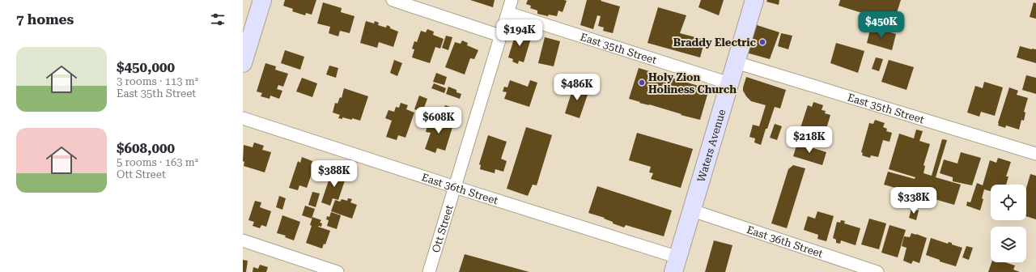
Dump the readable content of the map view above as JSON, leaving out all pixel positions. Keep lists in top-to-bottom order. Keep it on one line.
{"streets":{"main road":["Waters Avenue"],"street":["East 35th Street","East 36th Street","Ott Street"]},"crossings":[["East 35th Street","Waters Avenue"],["East 35th Street","Ott Street"],["Waters Avenue","East 36th Street"],["East 36th Street","Ott Street"]],"places":["Braddy Electric","Holy Zion Holiness Church"],"page":{"heading":"7 homes","price":["$450K","$194K","$486K","$608K","$218K","$388K","$338K"],"list":[{"name":"$450,000","note":"3 rooms · 113 m² · East 35th Street"},{"name":"$608,000","note":"5 rooms · 163 m² · Ott Street"}]}}
